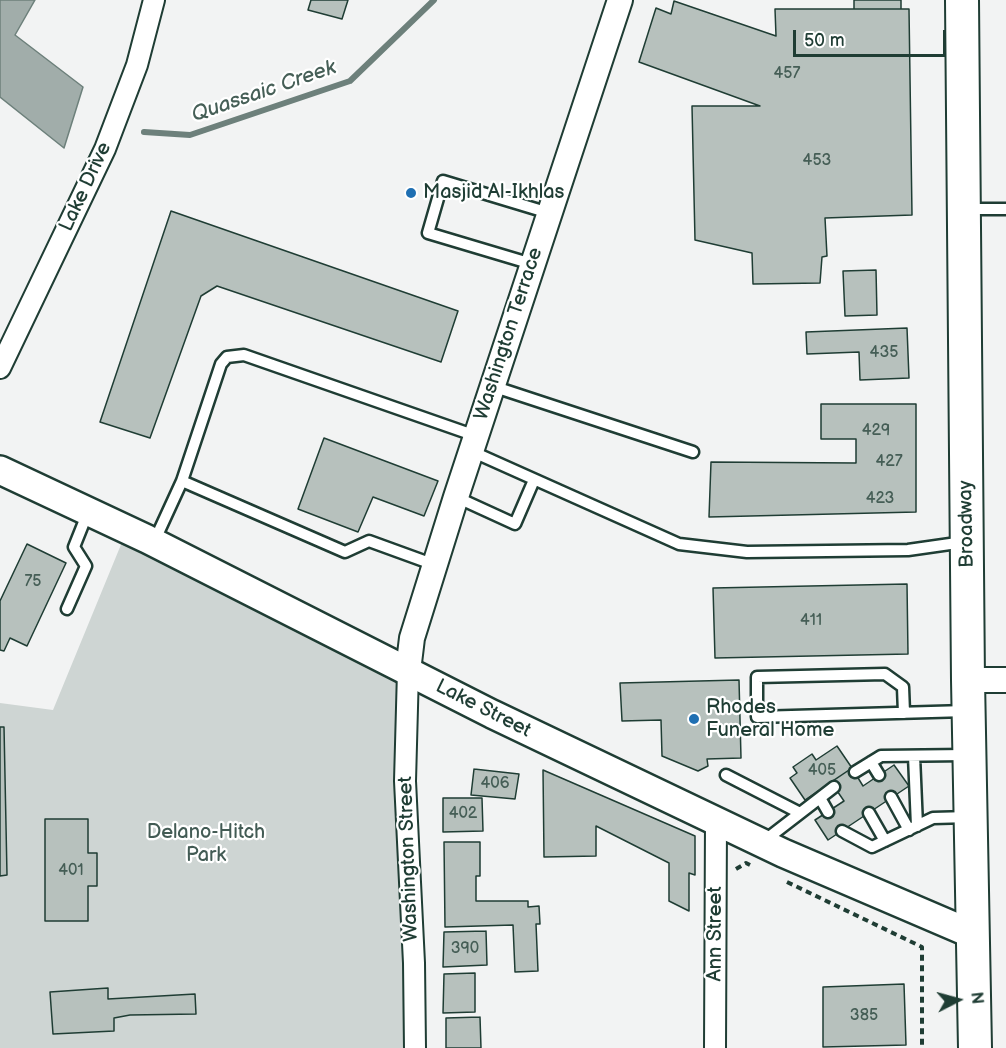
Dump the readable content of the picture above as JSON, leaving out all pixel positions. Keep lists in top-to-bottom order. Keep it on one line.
{"streets":{"main road":["Broadway","Lake Street"],"street":["Lake Drive","Washington Terrace","Washington Street","Ann Street"]},"crossings":[["Washington Terrace","Lake Street"],["Washington Terrace","Washington Street"],["Broadway","Lake Street"],["Lake Street","Washington Street"],["Lake Street","Ann Street"]],"water":["Quassaic Creek"],"parks":["Delano-Hitch Park"],"places":["Masjid Al-Ikhlas","Rhodes Funeral Home"],"house_numbers":["457","453","435","429","427","423","75","411","405","406","402","401","390","385"],"scale_bar":"50 m","north":"right"}
